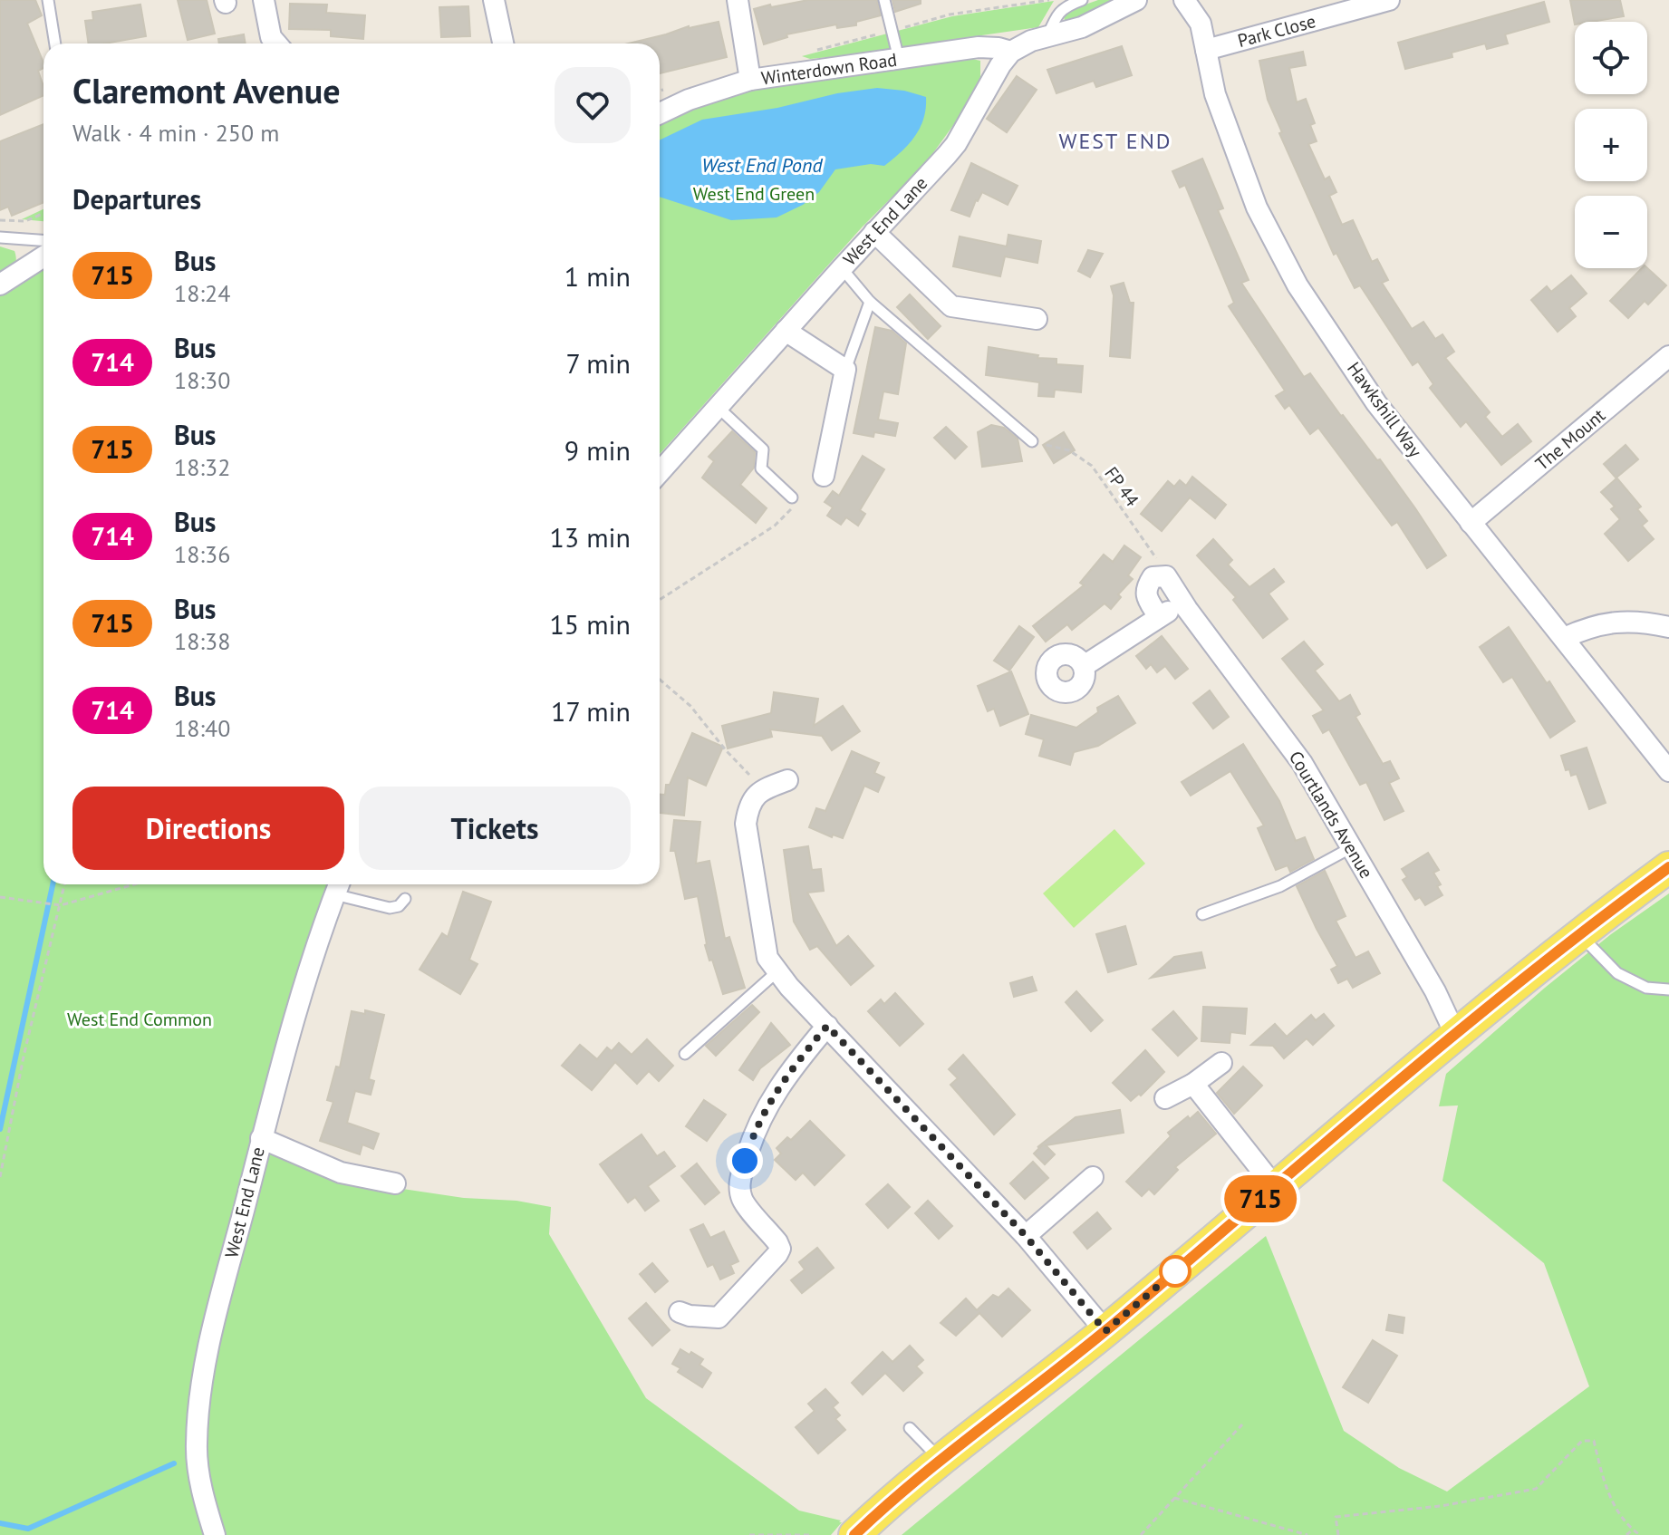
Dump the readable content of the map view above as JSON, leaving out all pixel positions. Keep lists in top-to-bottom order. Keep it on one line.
{"streets":{"street":["Park Close","Winterdown Road","West End Lane","Hawkshill Way","The Mount","Courtlands Avenue"],"path":["FP 44"]},"crossings":[["Park Close","Hawkshill Way"],["Winterdown Road","West End Lane"],["Hawkshill Way","The Mount"],["FP 44","Courtlands Avenue"]],"districts":["WEST END"],"water":["West End Pond"],"parks":["West End Green","West End Common"],"lines":["bus line 715"],"page":{"on_map":"715","map_buttons":["+","−"],"heading":[["Claremont Avenue","Walk · 4 min · 250 m"],"Departures"],"list":[{"mark":"715","name":"Bus","note":"18:24","value":"1 min"},{"mark":"714","name":"Bus","note":"18:30","value":"7 min"},{"mark":"715","name":"Bus","note":"18:32","value":"9 min"},{"mark":"714","name":"Bus","note":"18:36","value":"13 min"},{"mark":"715","name":"Bus","note":"18:38","value":"15 min"},{"mark":"714","name":"Bus","note":"18:40","value":"17 min"}],"buttons":["Directions","Tickets"]}}
